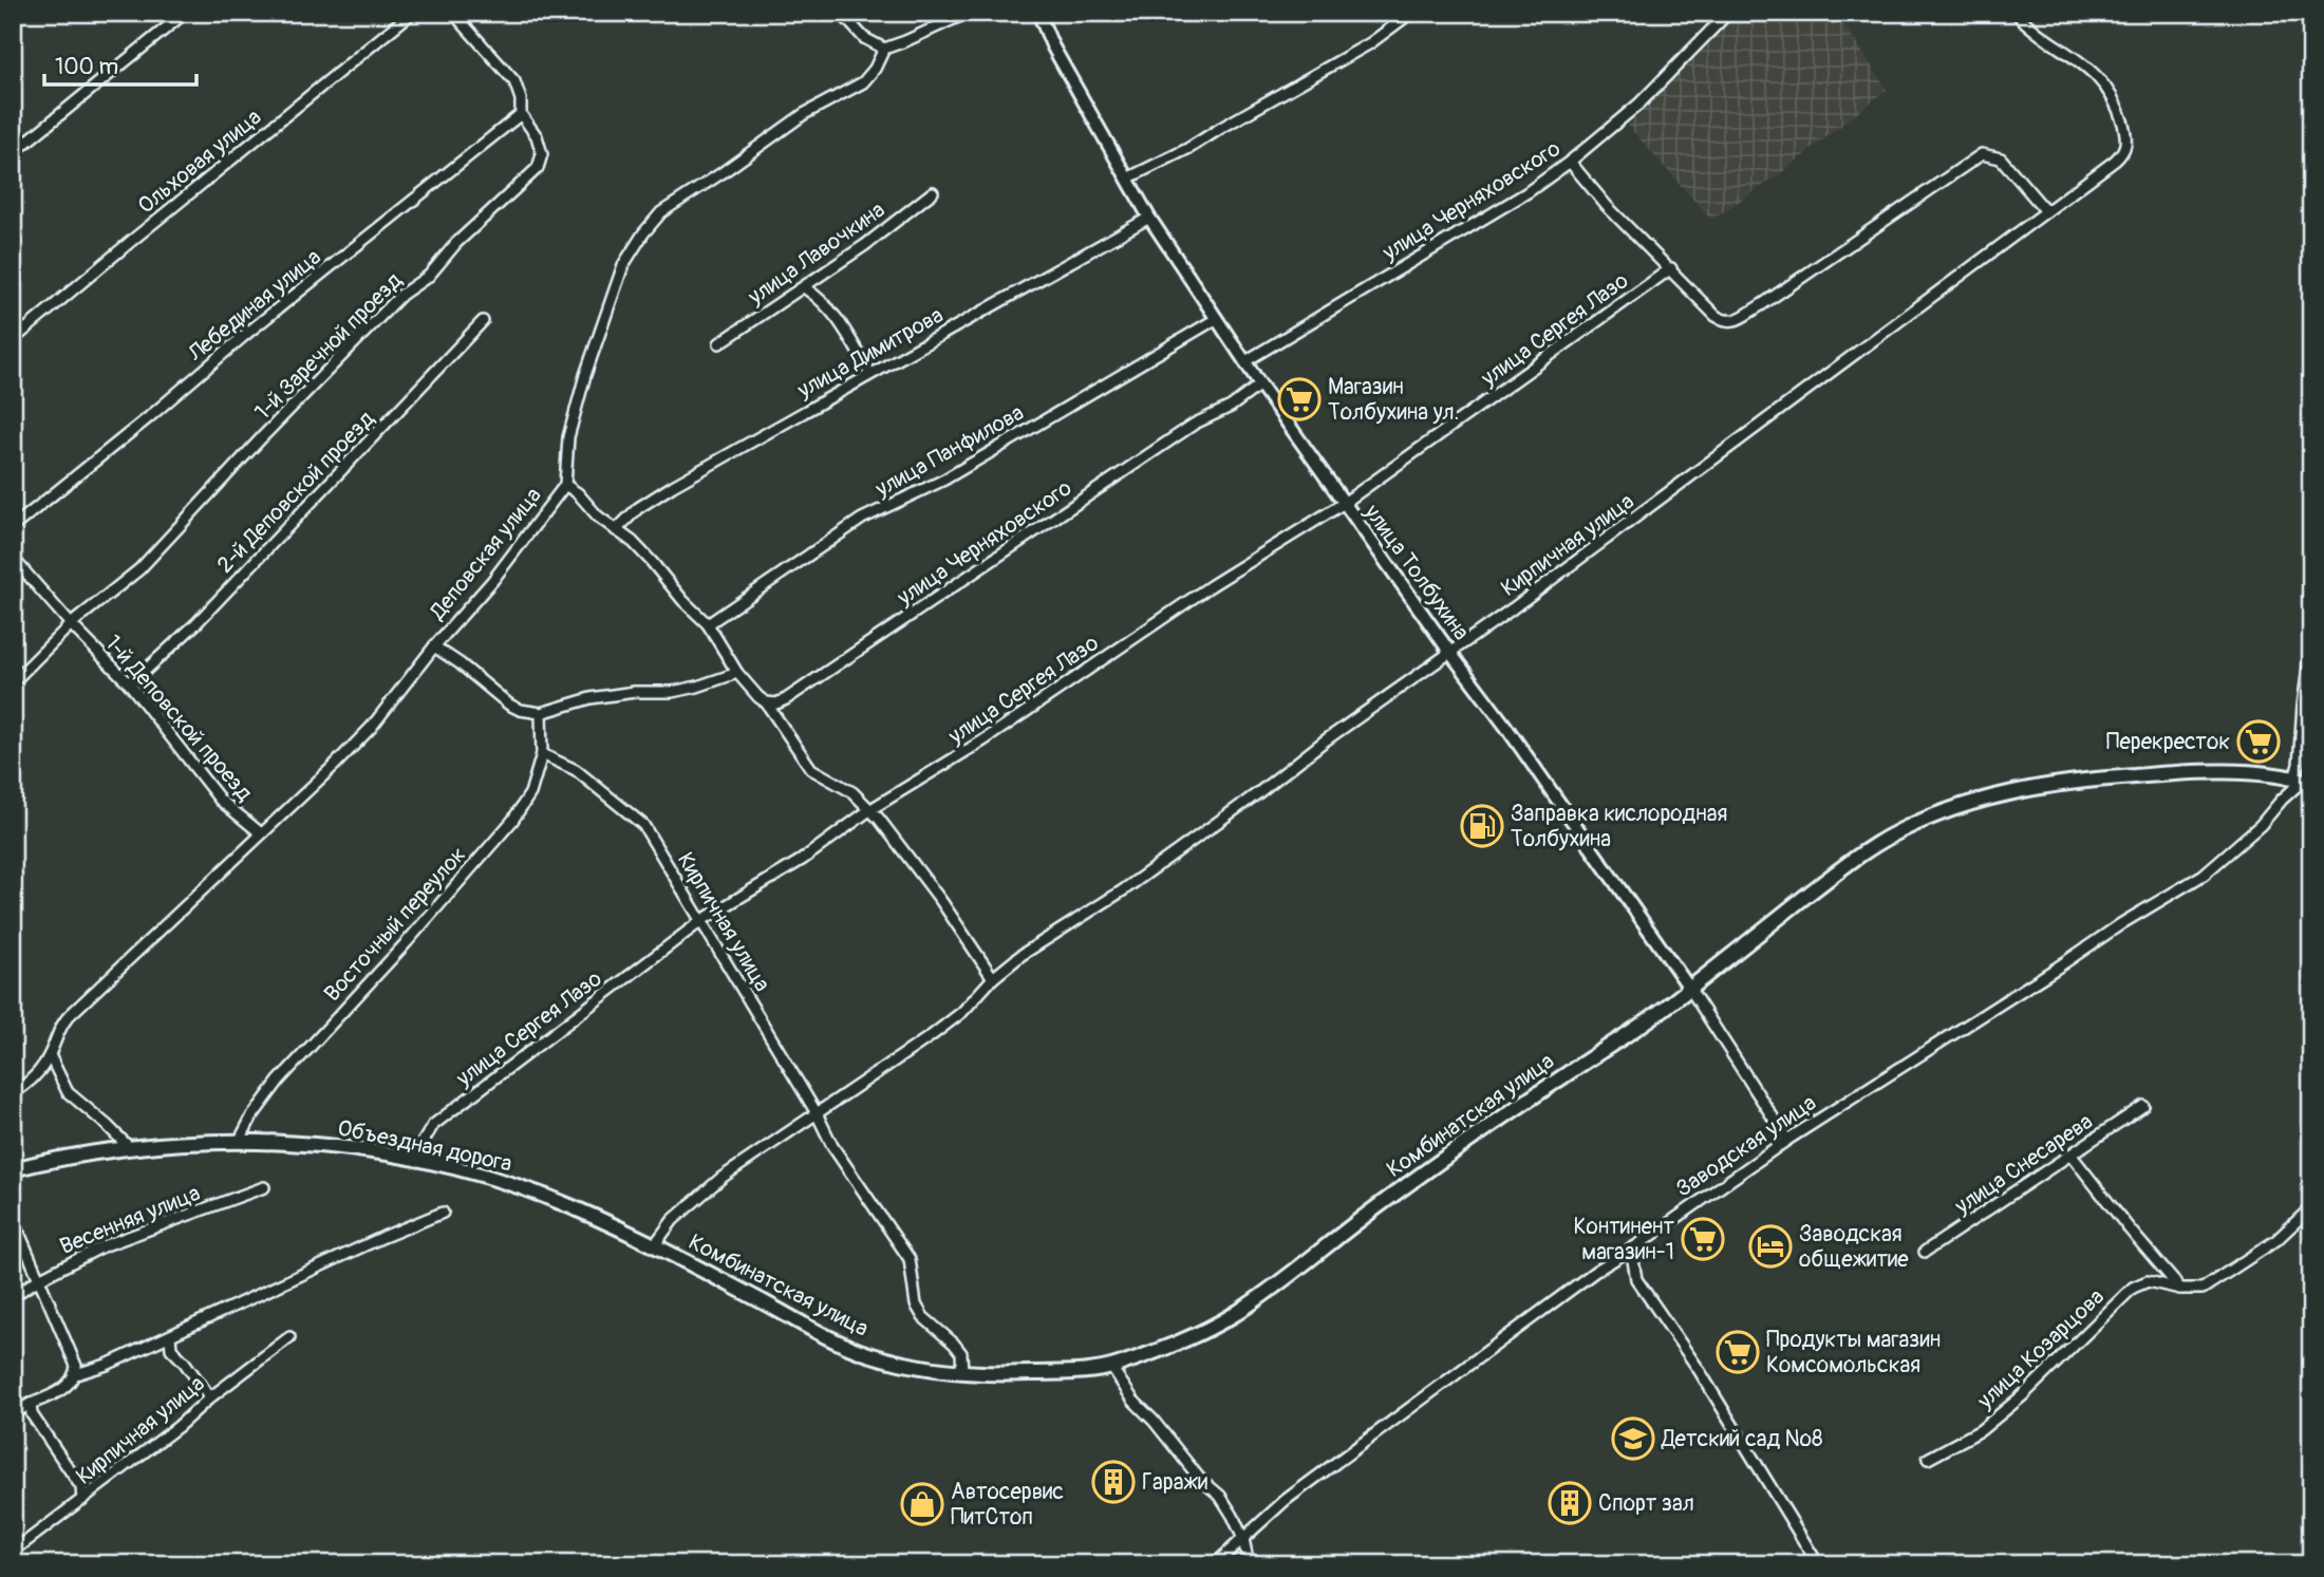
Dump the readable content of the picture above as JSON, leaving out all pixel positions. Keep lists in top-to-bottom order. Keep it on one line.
{"streets":{"main road":["Комбинатская улица","Объездная дорога"],"street":["Ольховая улица","улица Черняховского","улица Лавочкина","Лебединая улица","улица Сергея Лазо","1-й Заречной проезд","улица Димитрова","улица Панфилова","2-й Деповской проезд","Кирпичная улица","Деповская улица","улица Толбухина","1-й Деповской проезд","Восточный переулок","Заводская улица","улица Снесарева","Весенняя улица","улица Козарцова"]},"crossings":[["улица Черняховского","улица Толбухина"],["Лебединая улица","1-й Заречной проезд"],["улица Сергея Лазо","Кирпичная улица"],["улица Сергея Лазо","улица Толбухина"],["улица Сергея Лазо","Объездная дорога"],["1-й Заречной проезд","1-й Деповской проезд"],["улица Димитрова","улица Толбухина"],["улица Панфилова","улица Толбухина"],["2-й Деповской проезд","1-й Деповской проезд"],["Кирпичная улица","улица Толбухина"],["Кирпичная улица","Восточный переулок"],["Кирпичная улица","Комбинатская улица"],["Деповская улица","1-й Деповской проезд"],["улица Толбухина","Комбинатская улица"],["улица Толбухина","Заводская улица"],["Восточный переулок","Объездная дорога"],["Комбинатская улица","Объездная дорога"],["Комбинатская улица","Заводская улица"]],"places":{"supermarket":["Магазин Толбухина ул.","Перекресток","Континент магазин-1","Продукты магазин Комсомольская"],"fuel station":["Заправка кислородная Толбухина"],"hotel":["Заводская общежитие"],"school or university":["Детский сад №8"],"building":["Гаражи","Спорт зал"],"shop":["Автосервис ПитСтоп"]},"scale_bar":"100 m"}
